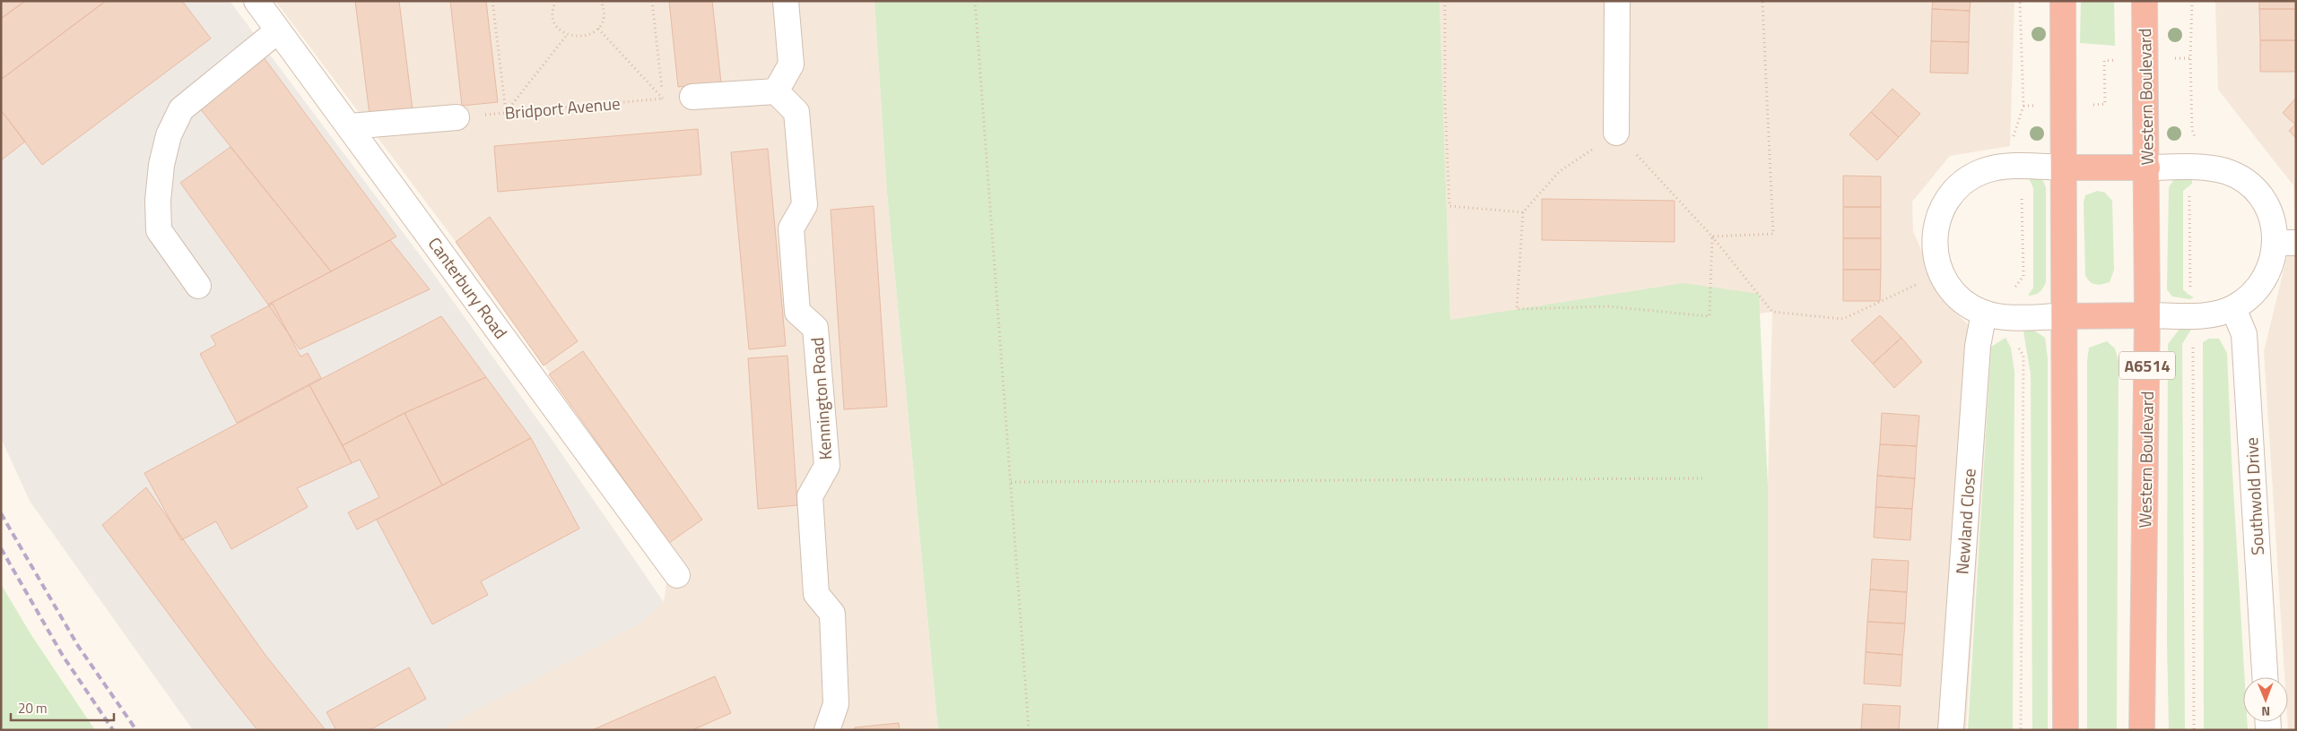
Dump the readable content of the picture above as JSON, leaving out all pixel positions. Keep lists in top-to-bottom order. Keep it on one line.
{"streets":{"highway":["Western Boulevard","A6514"],"street":["Canterbury Road","Kennington Road","Southwold Drive","Newland Close"],"path":["Bridport Avenue"]},"scale_bar":"20 m","north":"bottom"}
